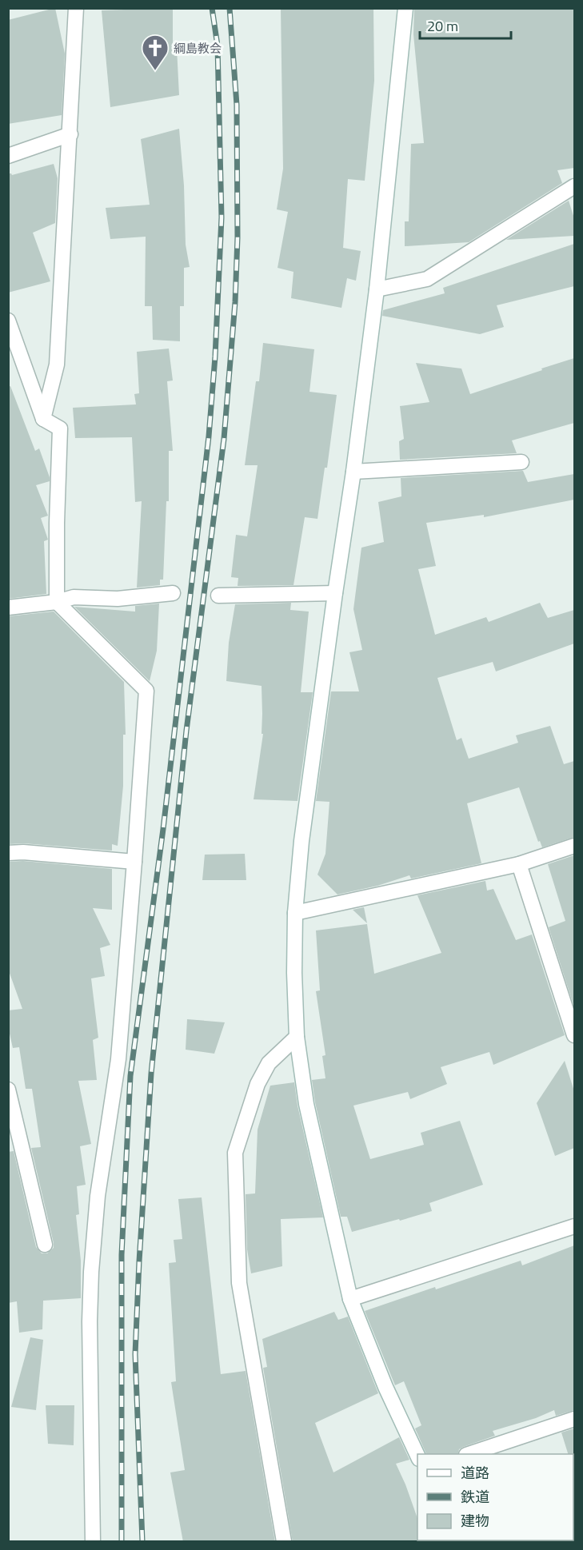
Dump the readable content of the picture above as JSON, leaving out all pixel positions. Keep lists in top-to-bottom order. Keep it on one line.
{"places":{"church":["綱島教会"]},"legend":["道路","鉄道","建物"],"scale_bar":"20 m"}
